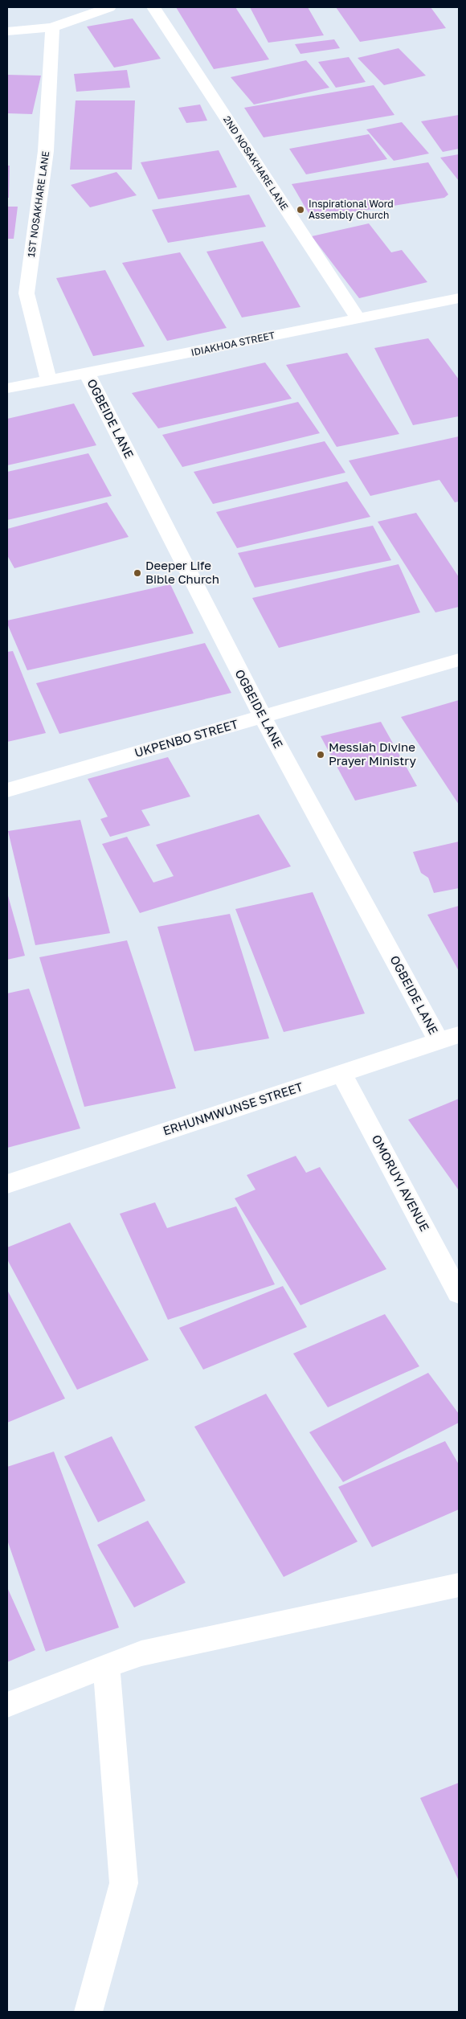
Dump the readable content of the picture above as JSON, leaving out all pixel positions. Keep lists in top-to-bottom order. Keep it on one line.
{"streets":{"street":["2ND NOSAKHARE LANE","1ST NOSAKHARE LANE","IDIAKHOA STREET","OGBEIDE LANE","UKPENBO STREET","ERHUNMWUNSE STREET","OMORUYI AVENUE"]},"crossings":[["2ND NOSAKHARE LANE","IDIAKHOA STREET"],["1ST NOSAKHARE LANE","IDIAKHOA STREET"],["IDIAKHOA STREET","OGBEIDE LANE"],["OGBEIDE LANE","UKPENBO STREET"],["OGBEIDE LANE","ERHUNMWUNSE STREET"],["ERHUNMWUNSE STREET","OMORUYI AVENUE"]],"places":["Inspirational Word Assembly Church","Deeper Life Bible Church","Messiah Divine Prayer Ministry"]}
